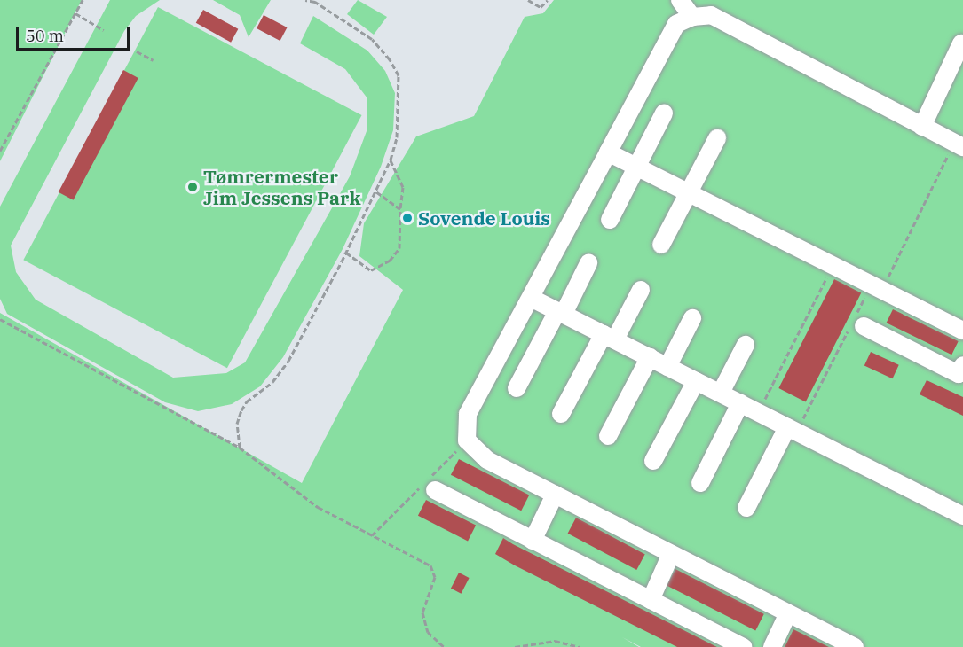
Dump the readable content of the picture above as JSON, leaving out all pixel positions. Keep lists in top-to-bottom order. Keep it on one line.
{"places":["Tømrermester Jim Jessens Park","Sovende Louis"],"scale_bar":"50 m"}
